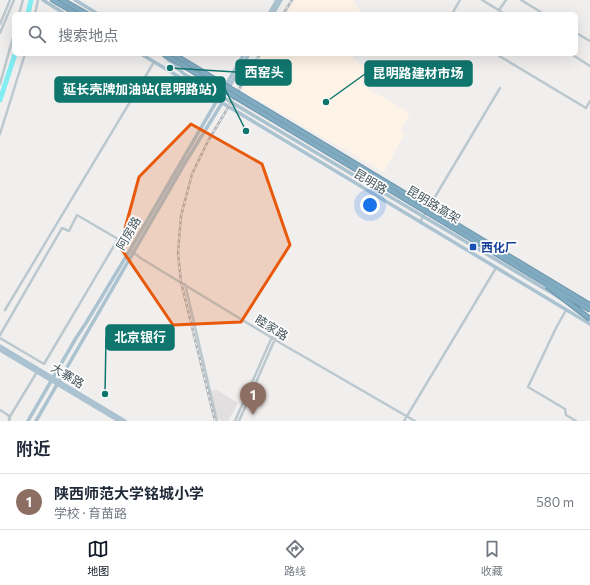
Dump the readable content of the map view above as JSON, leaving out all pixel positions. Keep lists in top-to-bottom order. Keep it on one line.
{"streets":{"highway":["昆明路高架"],"main road":["昆明路","阿房路","大寨路"],"street":["睦家路"]},"crossings":[["昆明路","阿房路"],["阿房路","睦家路"],["阿房路","大寨路"]],"places":{"other":["西窑头","昆明路建材市场","延长壳牌加油站(昆明路站)","北京银行"],"transit":["西化厂"]},"page":{"search":"搜索地点","pins":"1","heading":"附近","list":[{"mark":"1","name":"陕西师范大学铭城小学","note":"学校 · 育苗路","value":"580 m"}],"nav":["地图","路线","收藏"]}}
